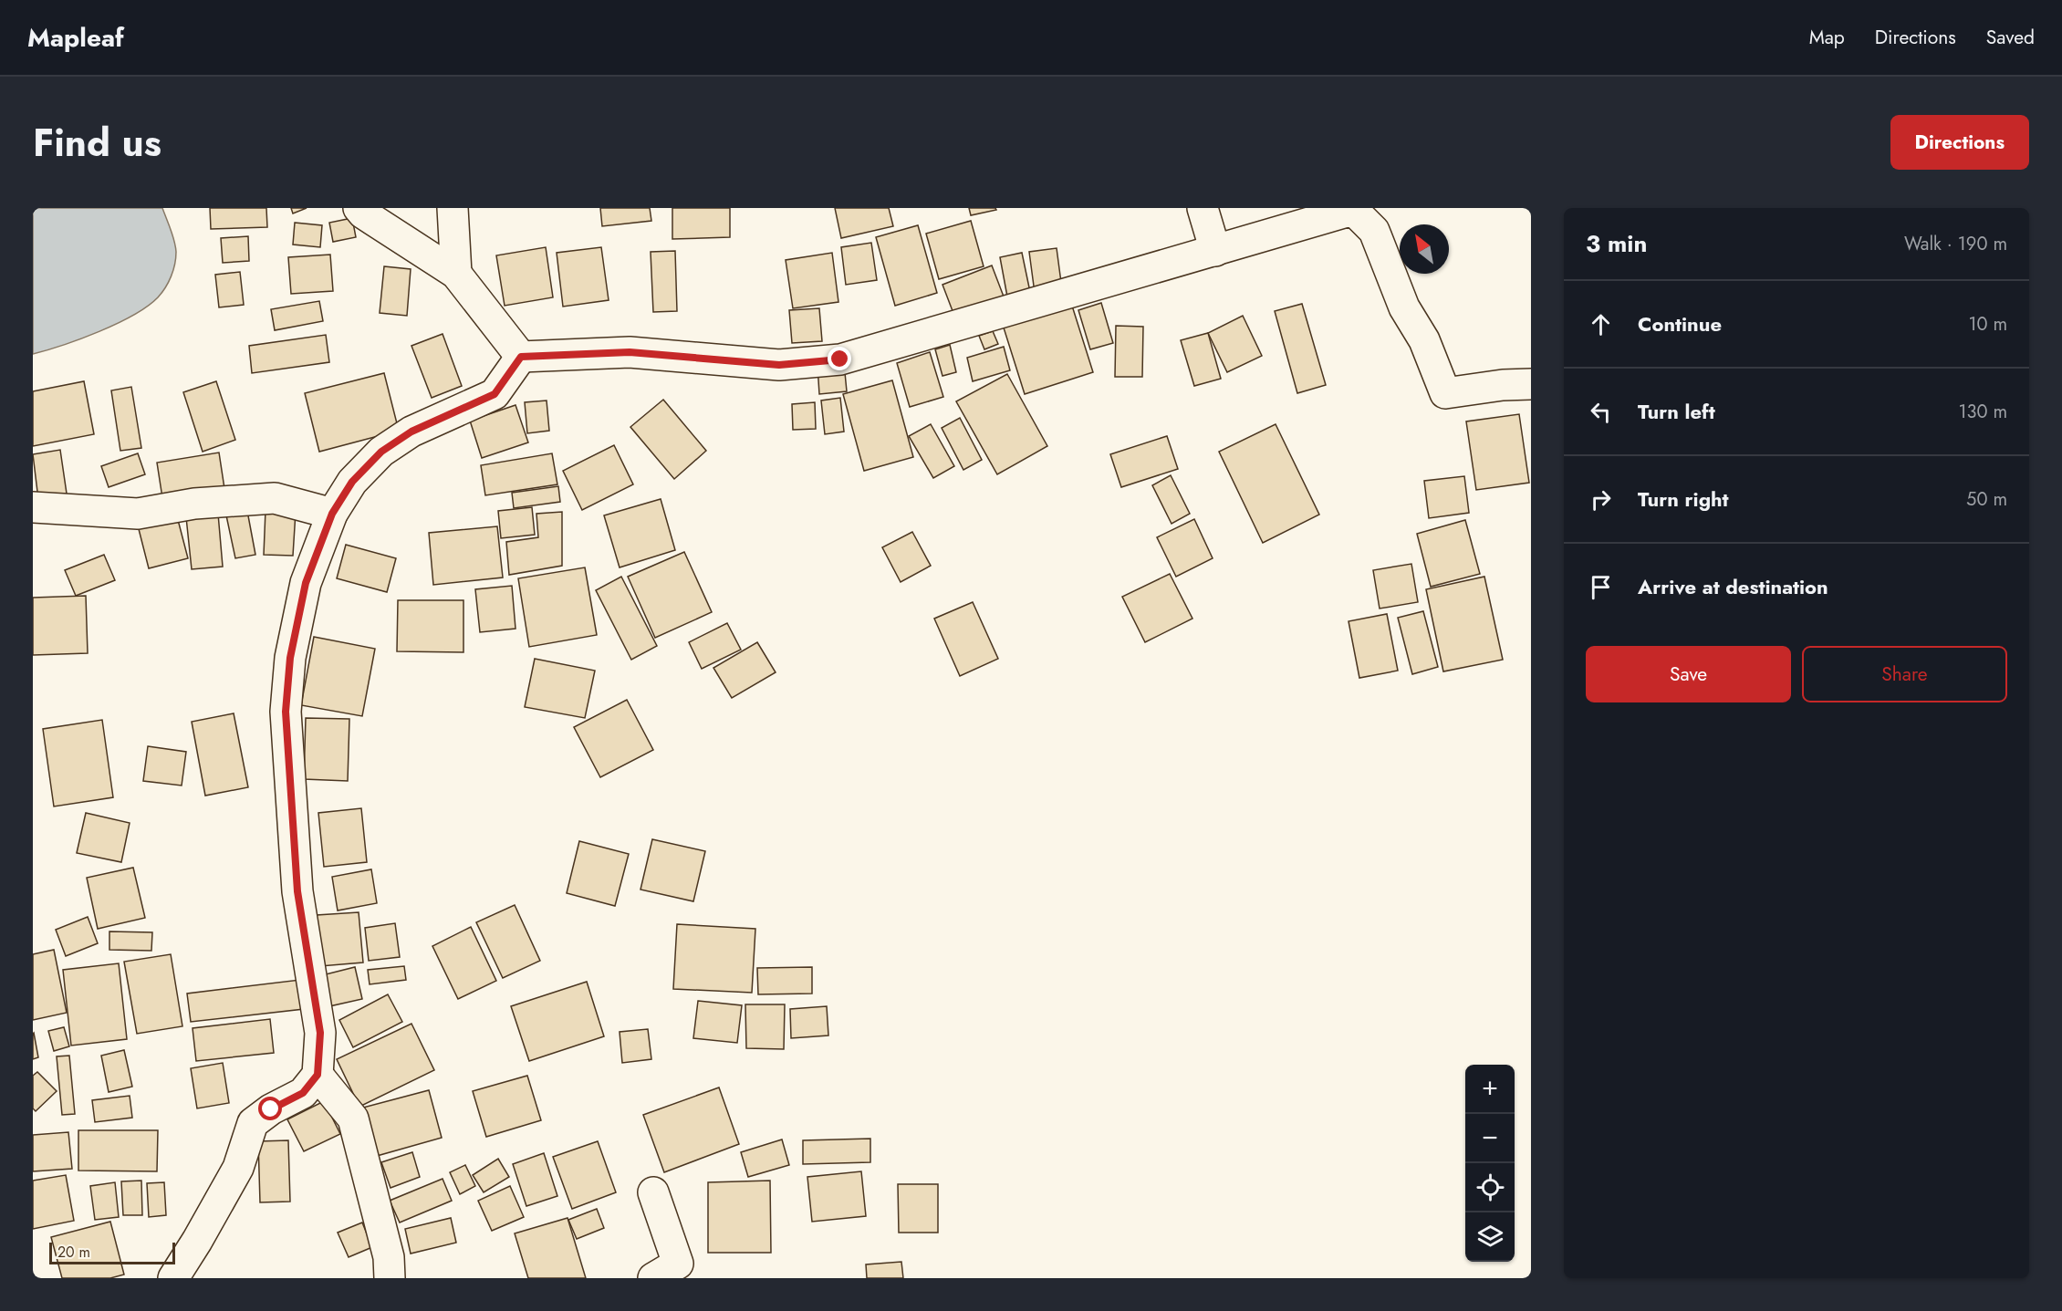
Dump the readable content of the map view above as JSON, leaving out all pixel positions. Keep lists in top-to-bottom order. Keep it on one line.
{"scale_bar":"20 m","north":"top left","page":{"header":"Mapleaf","nav":["Map","Directions","Saved"],"title":"Find us","buttons":["Directions",["Save","Share"]],"heading":["3 min","Walk · 190 m"],"list":[["Continue","10 m"],["Turn left","130 m"],["Turn right","50 m"],"Arrive at destination"],"map_buttons":["+","−"],"scale":"20 m"}}
